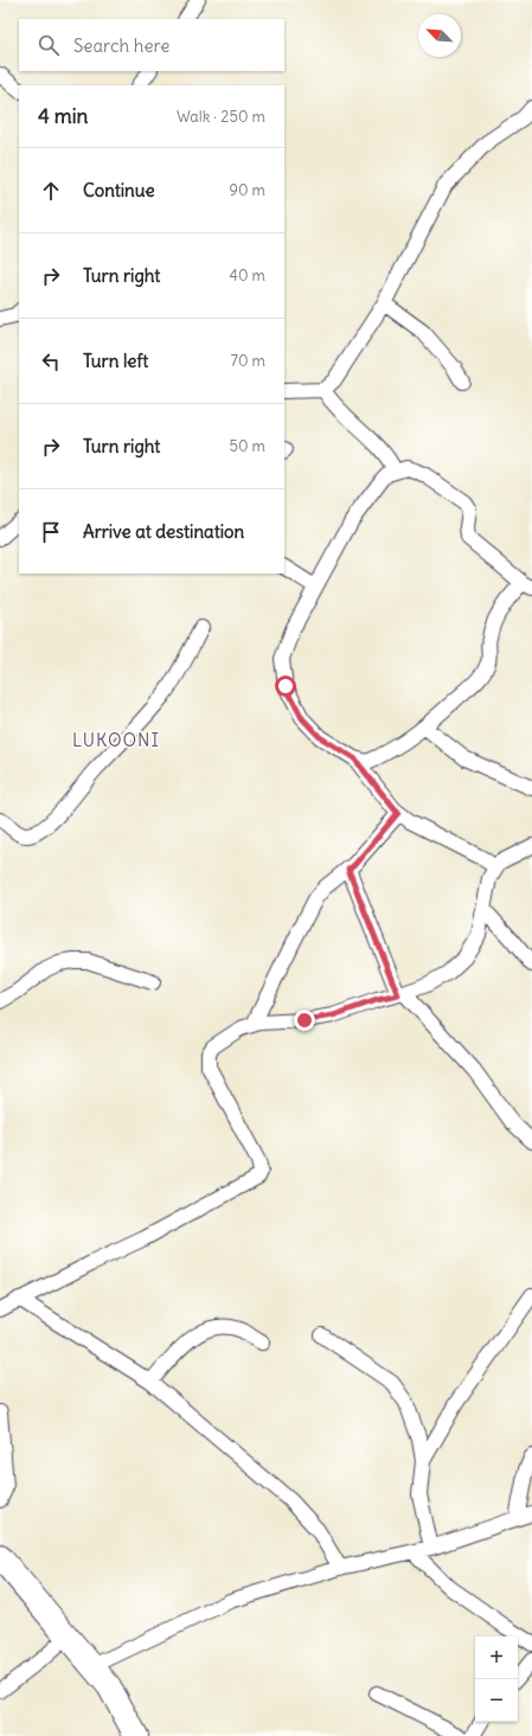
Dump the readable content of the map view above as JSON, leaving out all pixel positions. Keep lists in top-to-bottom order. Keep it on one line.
{"districts":["LUKOONI"],"north":"top left","page":{"search":"Search here","heading":["4 min","Walk · 250 m"],"list":[["Continue","90 m"],["Turn right","40 m"],["Turn left","70 m"],["Turn right","50 m"],"Arrive at destination"],"map_buttons":["+","−"]}}
